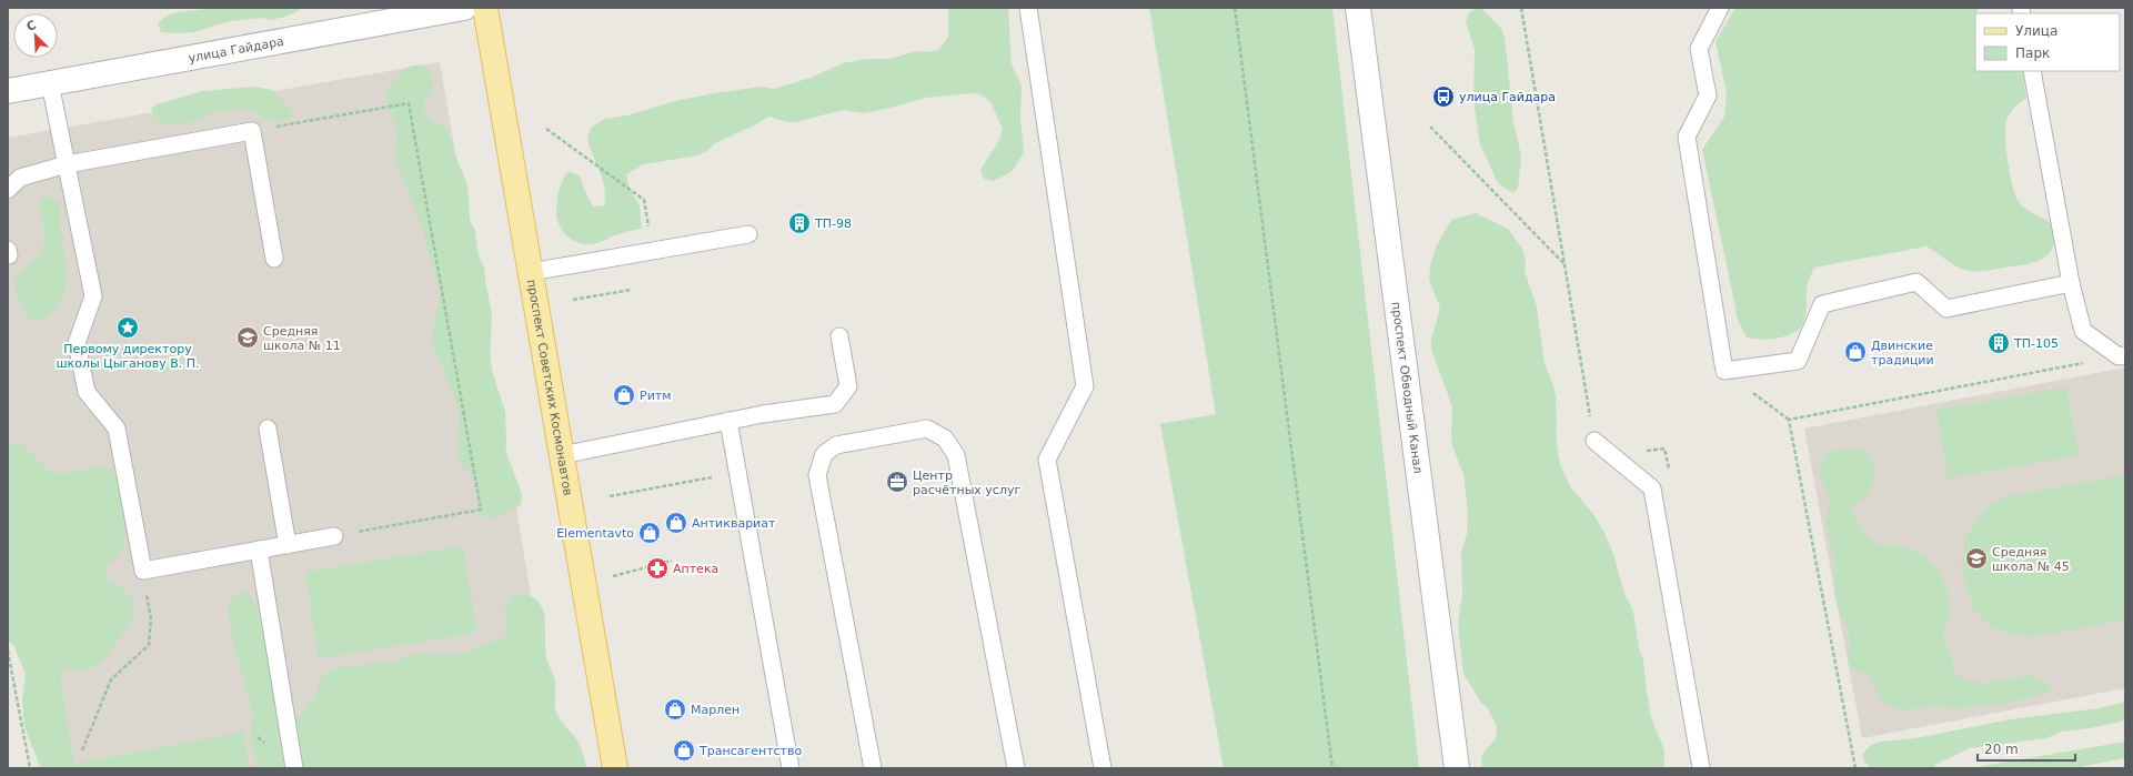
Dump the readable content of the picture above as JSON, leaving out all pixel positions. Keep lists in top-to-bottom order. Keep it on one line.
{"streets":{"main road":["улица Гайдара","проспект Советских Космонавтов","проспект Обводный Канал"]},"places":{"bus stop":["улица Гайдара"],"building":["ТП-98","ТП-105"],"place":["Первому директору школы Цыганову В. П."],"school or university":["Средняя школа № 11","Средняя школа № 45"],"shop":["Двинские традиции","Ритм","Антиквариат","Elementavto","Марлен","Трансагентство"],"office":["Центр расчётных услуг"],"pharmacy":["Аптека"]},"legend":["Улица","Парк"],"scale_bar":"20 m","north":"top left"}
